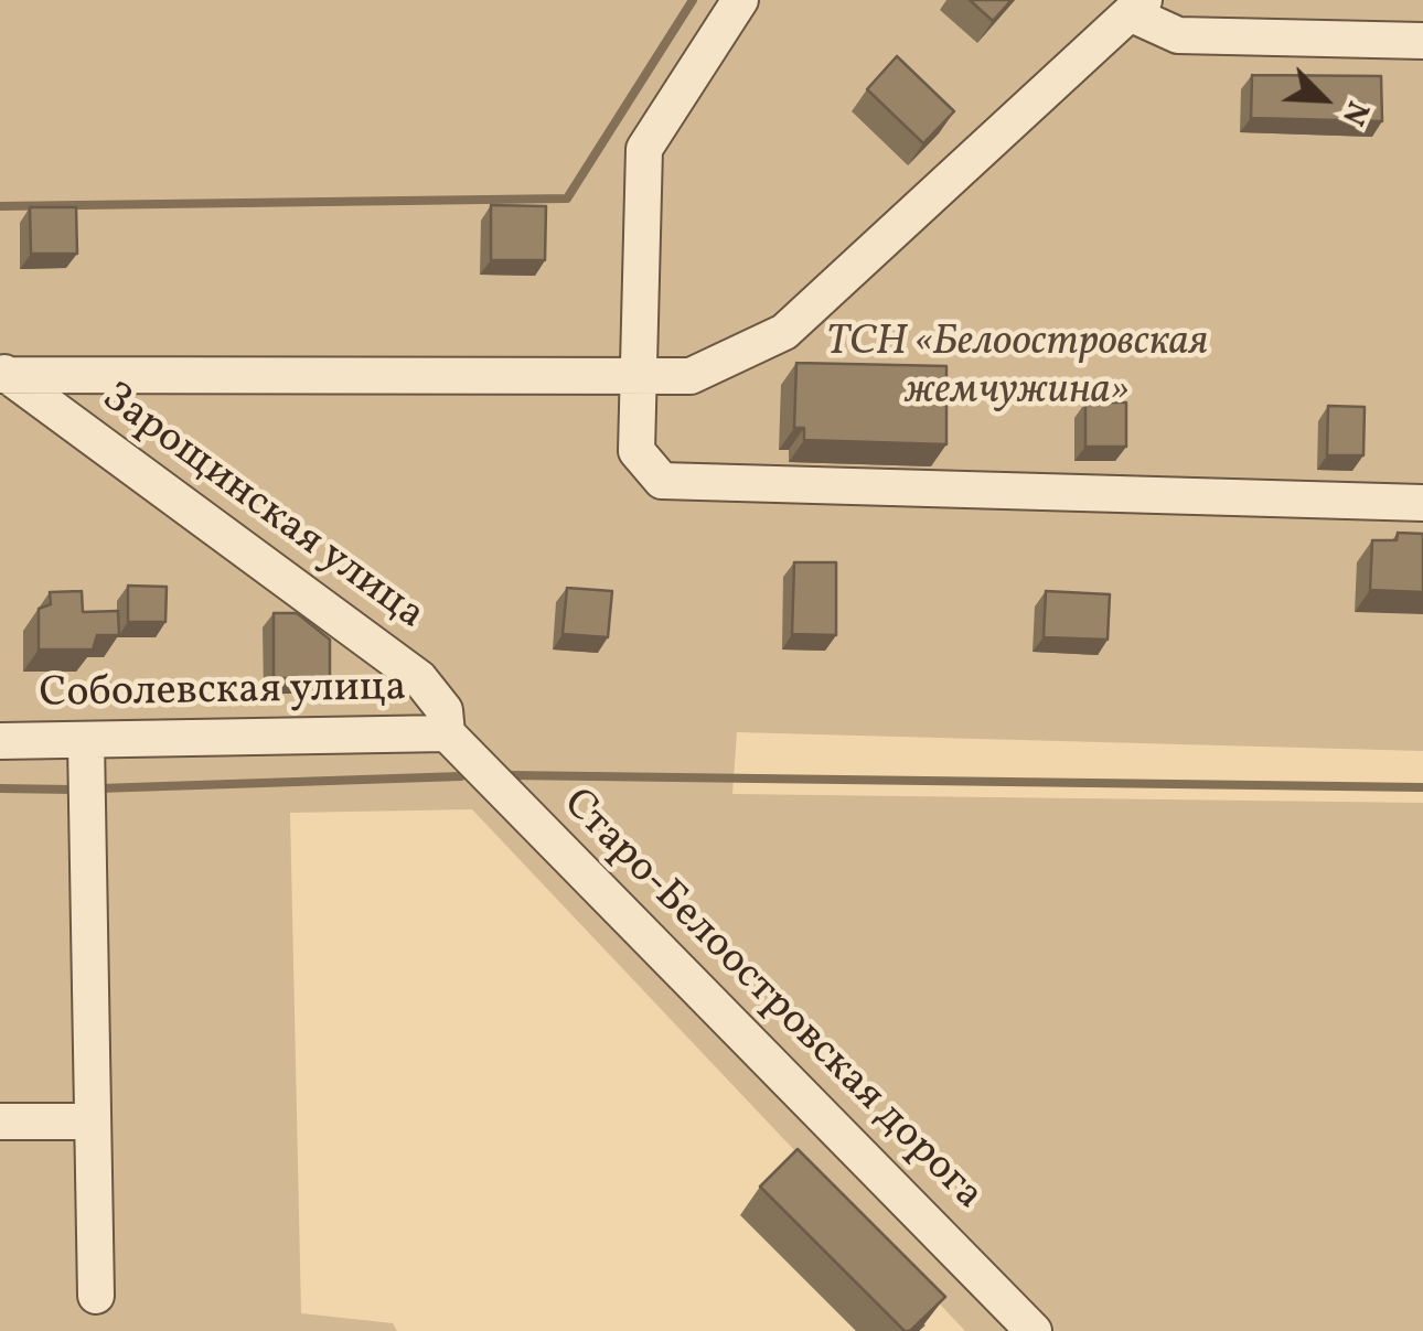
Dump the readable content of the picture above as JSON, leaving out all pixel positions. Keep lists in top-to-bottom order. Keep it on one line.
{"streets":{"street":["Зарощинская улица","Соболевская улица","Старо-Белоостровская дорога"]},"crossings":[["Зарощинская улица","Соболевская улица"],["Зарощинская улица","Старо-Белоостровская дорога"],["Соболевская улица","Старо-Белоостровская дорога"]],"parks":["ТСН «Белоостровская жемчужина»"],"north":"bottom right"}
